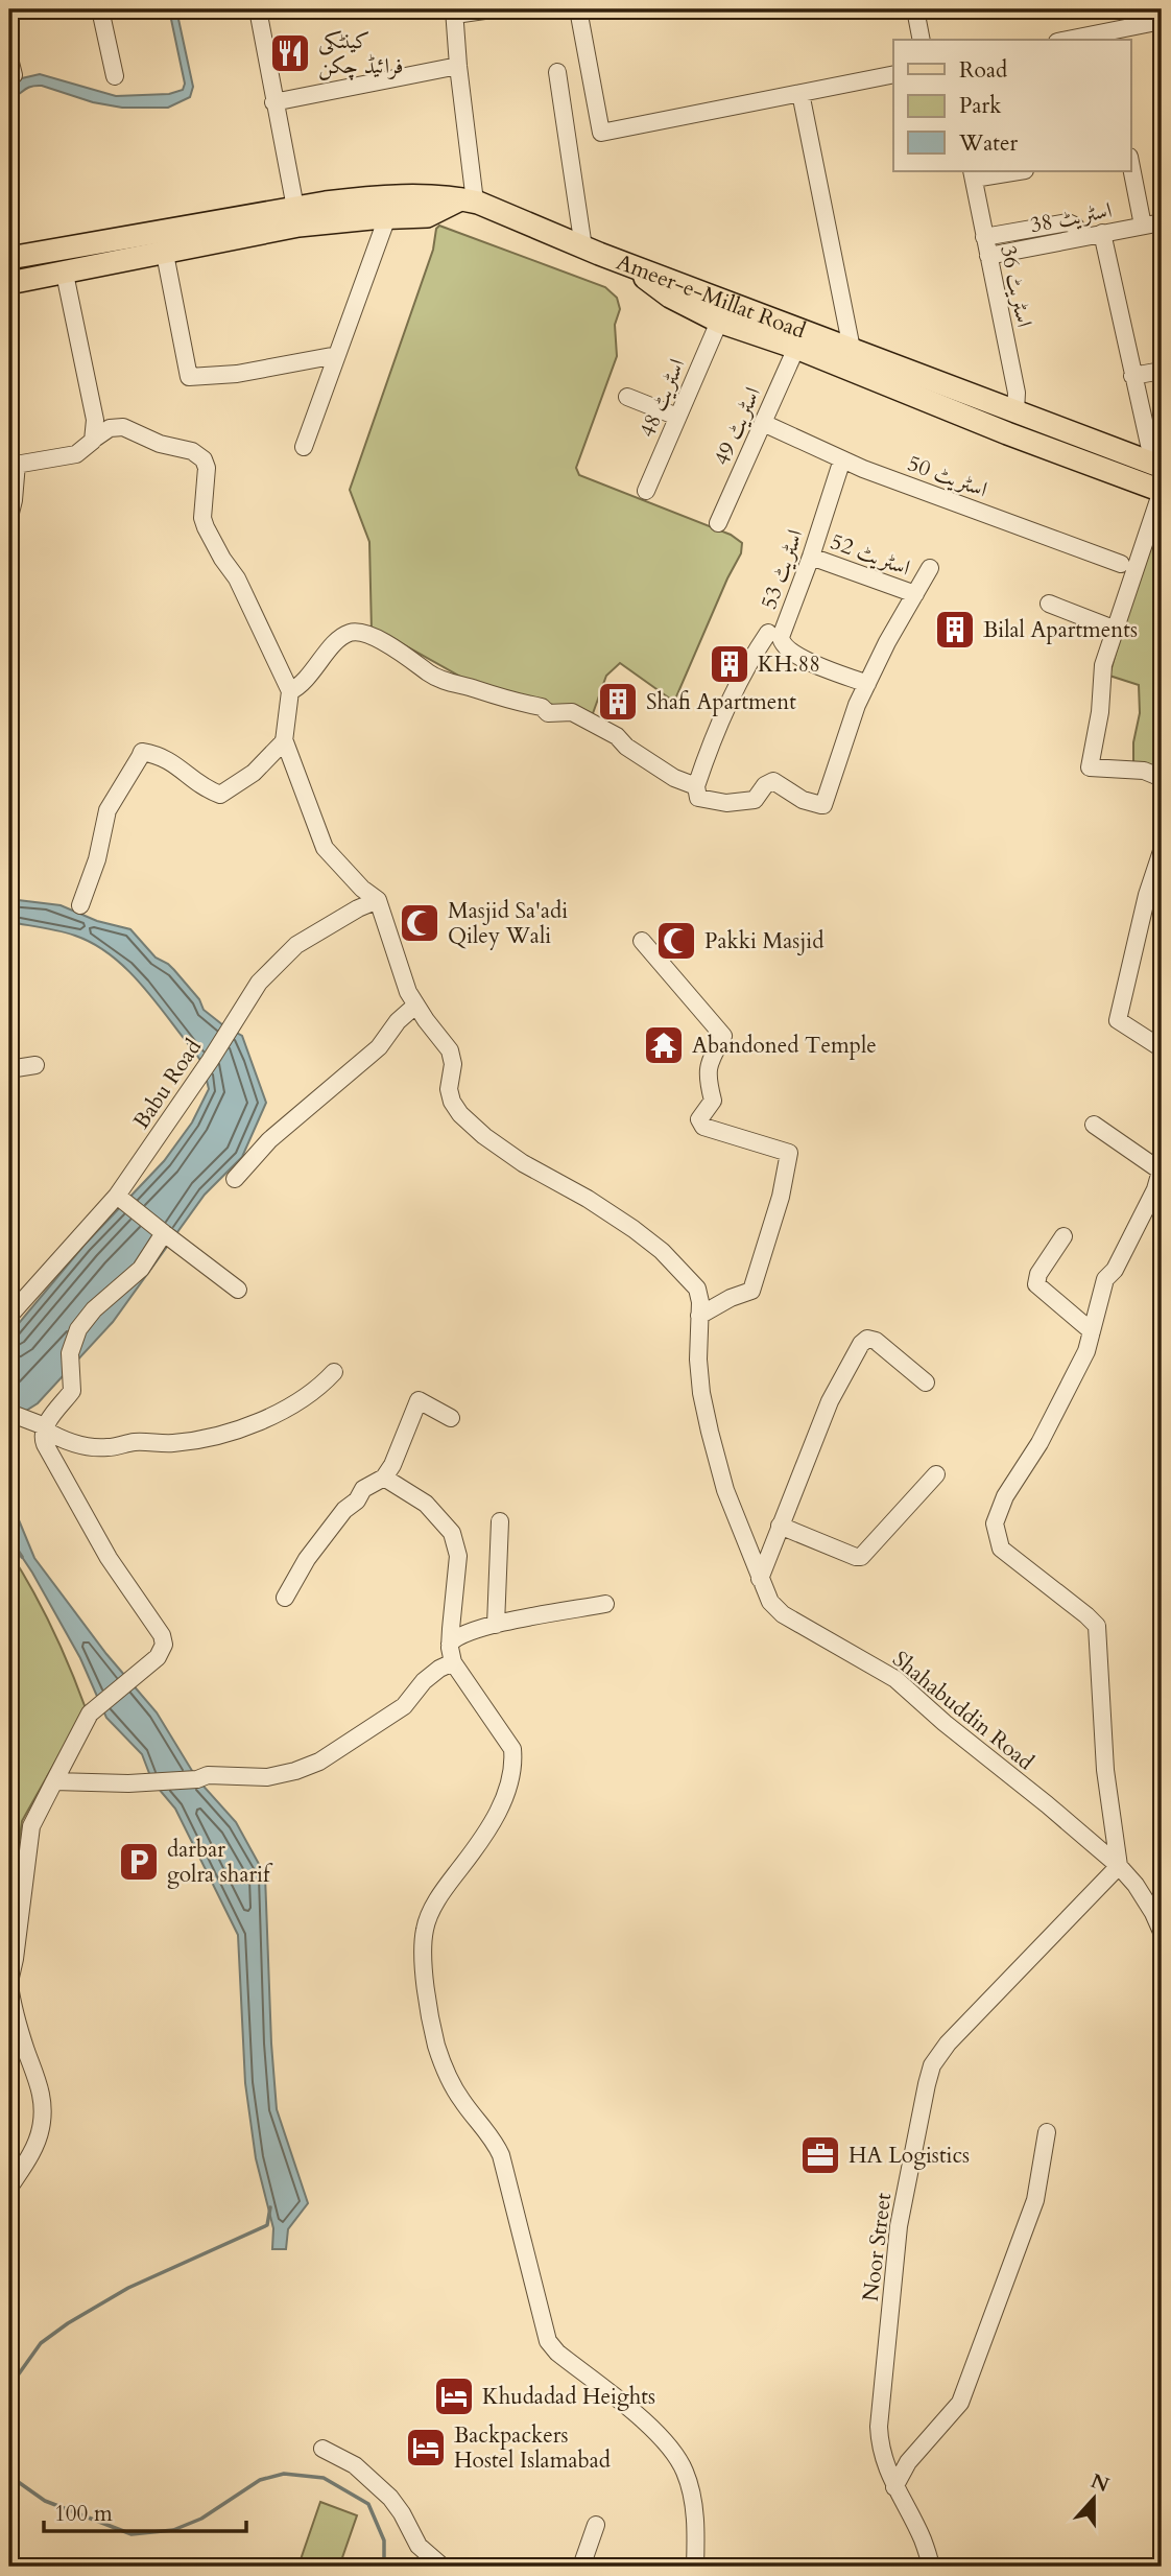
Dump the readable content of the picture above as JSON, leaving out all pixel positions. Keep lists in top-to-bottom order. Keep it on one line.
{"streets":{"main road":["Ameer-e-Millat Road"],"street":["اسٹریٹ 38","اسٹریٹ 36","اسٹریٹ 48","اسٹریٹ 49","اسٹریٹ 50","اسٹریٹ 52","اسٹریٹ 53","Babu Road","Shahabuddin Road","Noor Street"]},"crossings":[["اسٹریٹ 38","اسٹریٹ 36"],["اسٹریٹ 36","Ameer-e-Millat Road"],["Ameer-e-Millat Road","اسٹریٹ 48"],["Ameer-e-Millat Road","اسٹریٹ 49"],["اسٹریٹ 49","اسٹریٹ 50"],["اسٹریٹ 50","اسٹریٹ 53"],["اسٹریٹ 52","اسٹریٹ 53"],["Babu Road","Shahabuddin Road"],["Shahabuddin Road","Noor Street"]],"places":{"restaurant":["کینٹکی فرائیڈ چکن"],"building":["Bilal Apartments","KH.88","Shafi Apartment"],"mosque":["Masjid Sa'adi Qiley Wali","Pakki Masjid"],"temple":["Abandoned Temple"],"parking":["darbar golra sharif"],"office":["HA Logistics"],"hotel":["Khudadad Heights","Backpackers Hostel Islamabad"]},"legend":["Road","Park","Water"],"scale_bar":"100 m","north":"top"}
